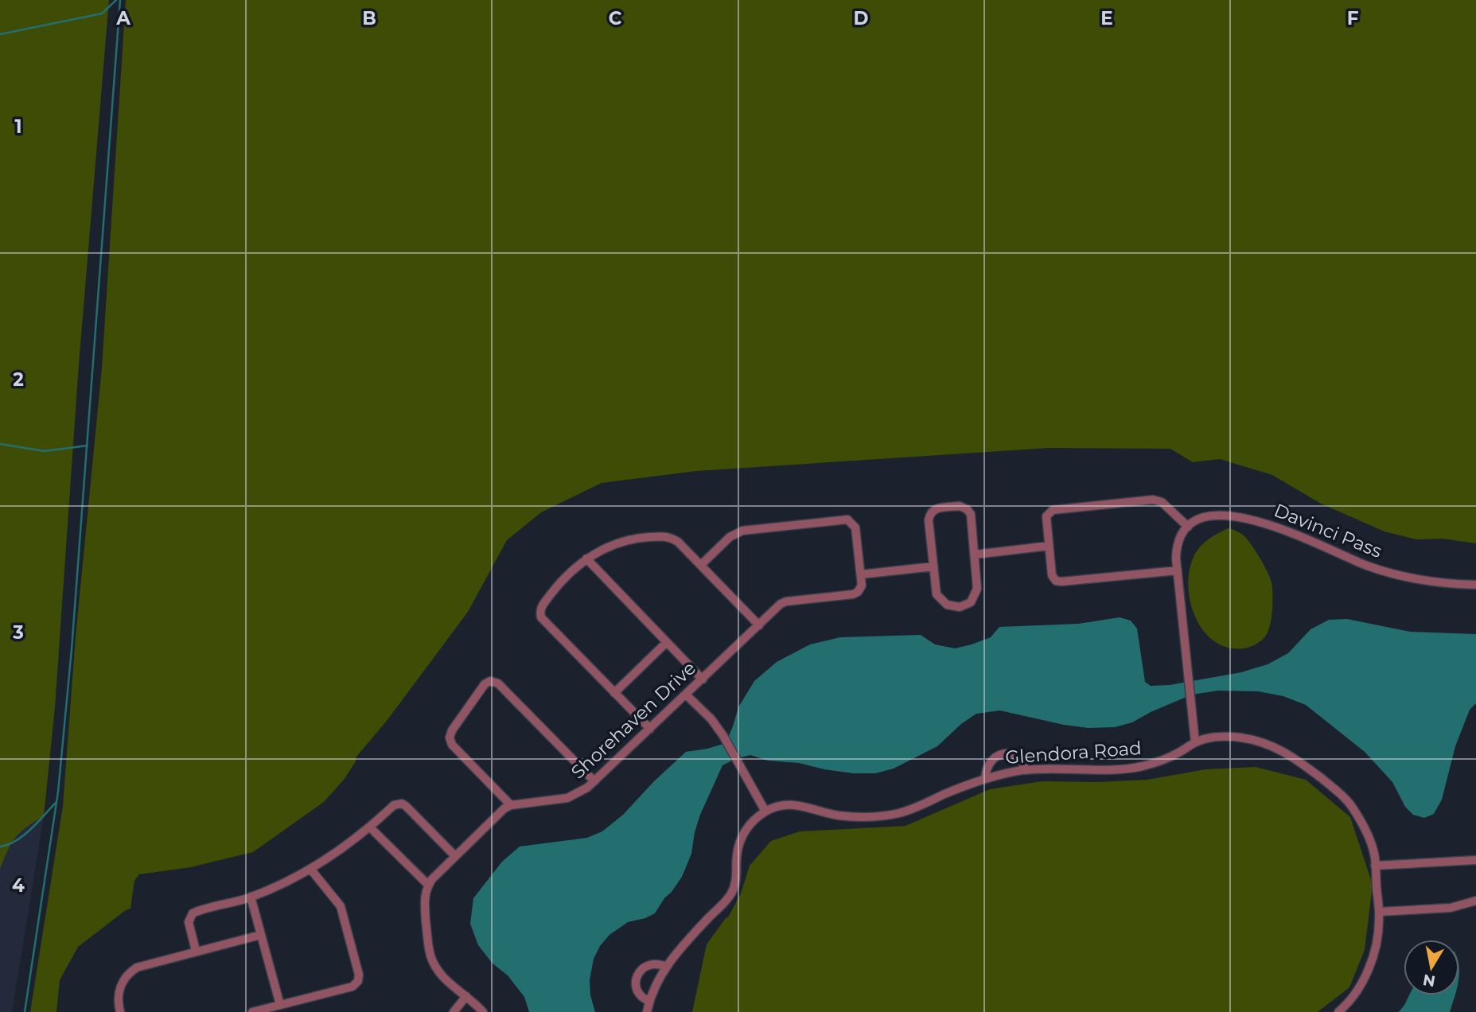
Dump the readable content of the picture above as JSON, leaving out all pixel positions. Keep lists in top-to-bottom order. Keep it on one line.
{"streets":{"street":["Davinci Pass","Shorehaven Drive","Glendora Road"]},"north":"bottom","grid":{"columns":["A","B","C","D","E","F"],"rows":["1","2","3","4"]}}
